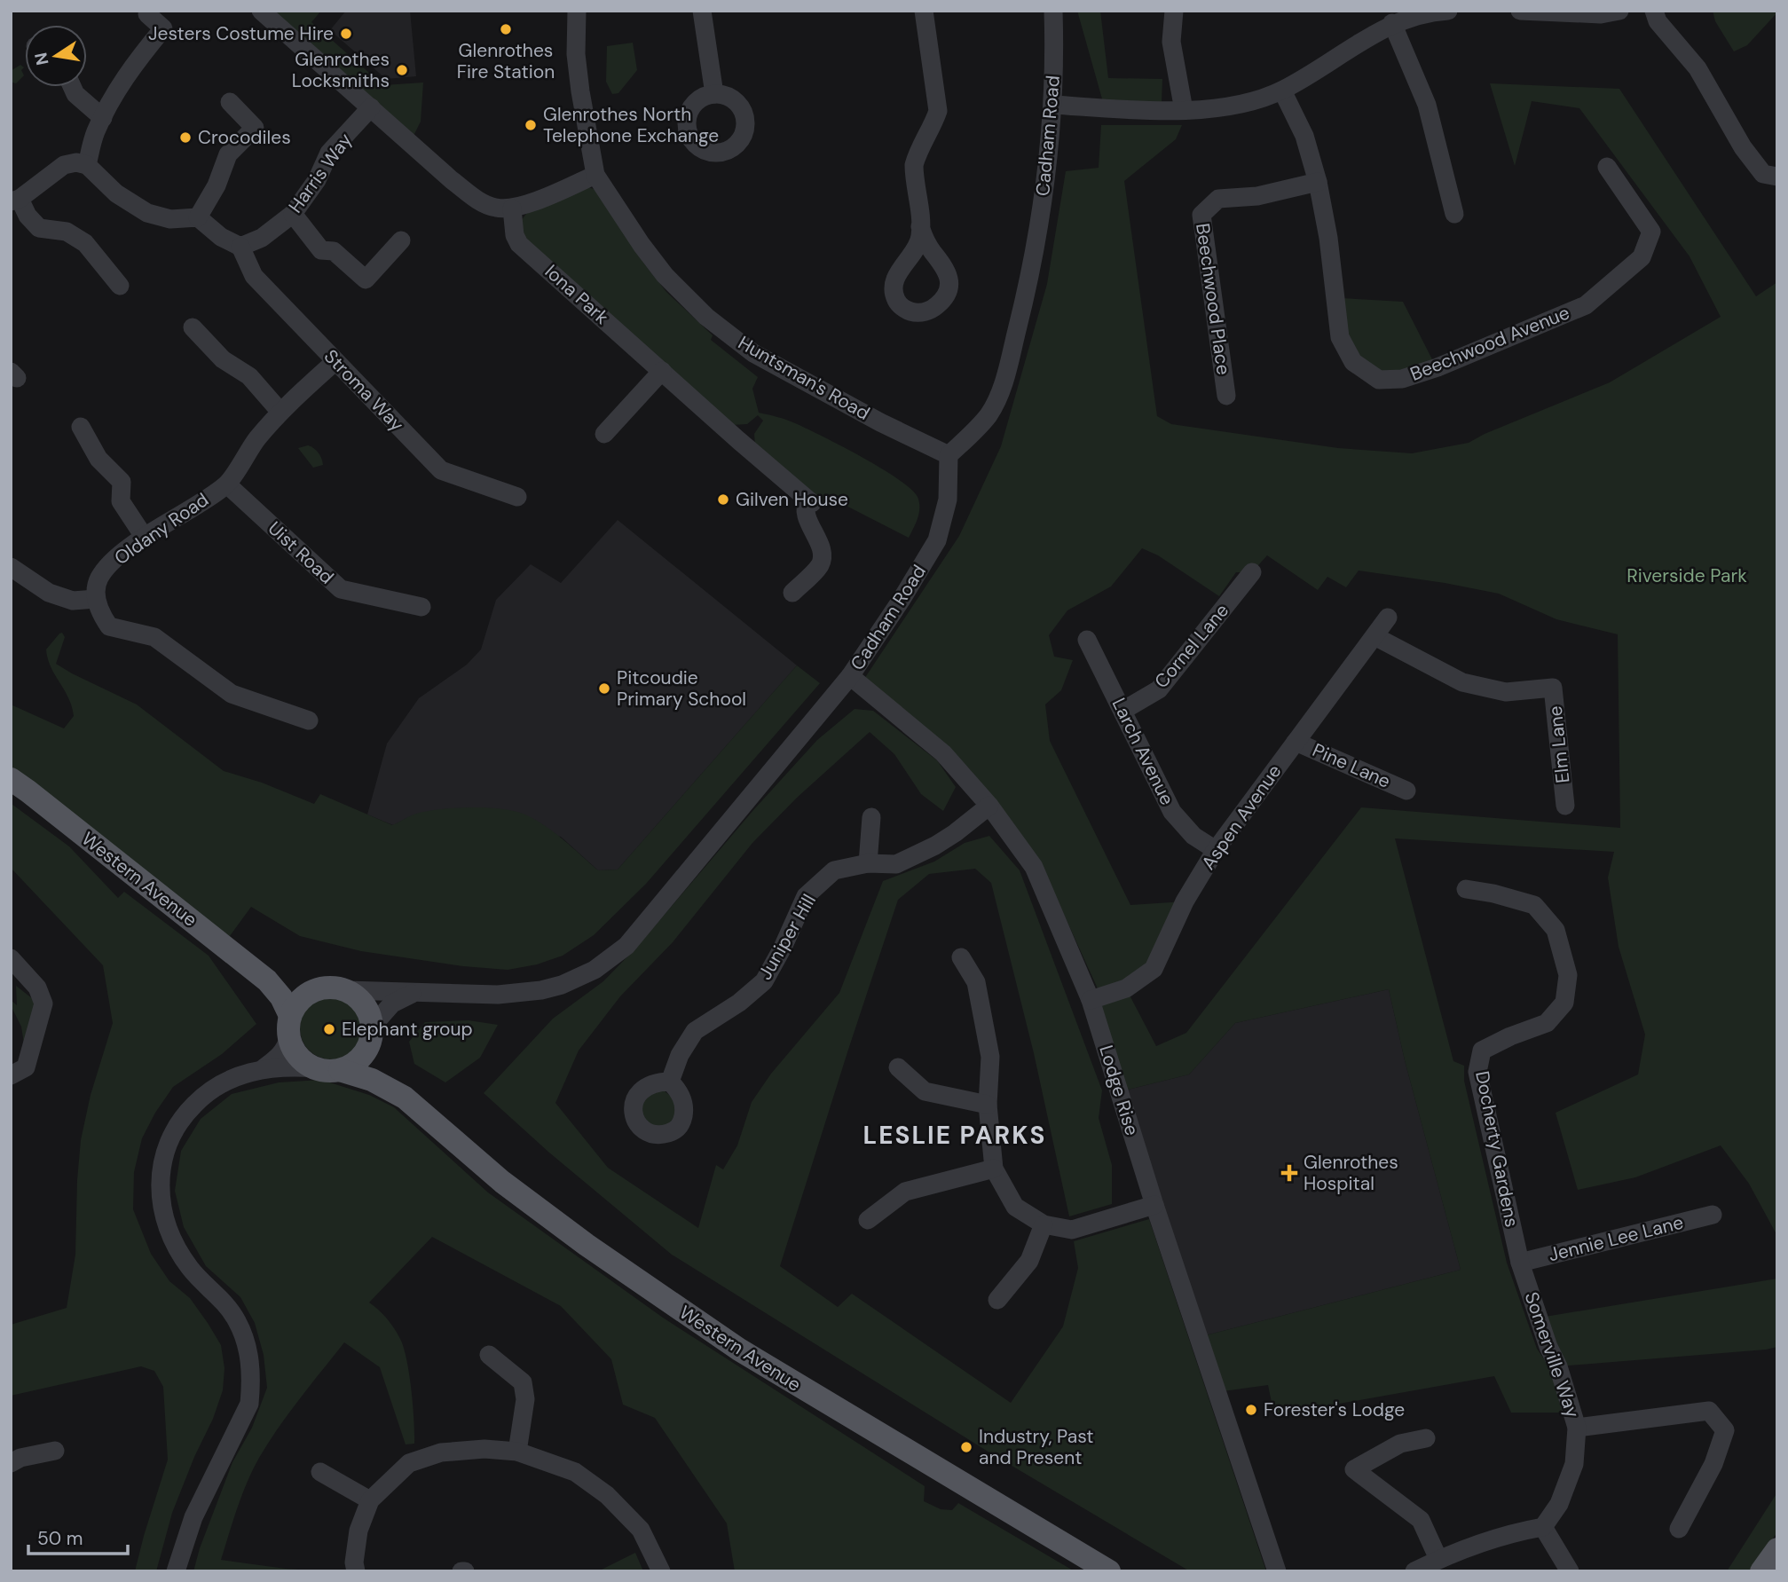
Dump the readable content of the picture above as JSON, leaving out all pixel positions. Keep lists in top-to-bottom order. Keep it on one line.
{"streets":{"main road":["Western Avenue"],"street":["Cadham Road","Harris Way","Iona Park","Beechwood Place","Beechwood Avenue","Huntsman's Road","Stroma Way","Oldany Road","Uist Road","Cornel Lane","Elm Lane","Larch Avenue","Pine Lane","Aspen Avenue","Juniper Hill","Lodge Rise","Docherty Gardens","Jennie Lee Lane","Somerville Way"]},"crossings":[["Cadham Road","Huntsman's Road"],["Cadham Road","Western Avenue"],["Cadham Road","Lodge Rise"],["Harris Way","Stroma Way"],["Beechwood Place","Beechwood Avenue"],["Stroma Way","Oldany Road"],["Oldany Road","Uist Road"],["Cornel Lane","Larch Avenue"],["Elm Lane","Aspen Avenue"],["Larch Avenue","Aspen Avenue"],["Pine Lane","Aspen Avenue"],["Aspen Avenue","Lodge Rise"],["Juniper Hill","Lodge Rise"],["Docherty Gardens","Jennie Lee Lane"],["Docherty Gardens","Somerville Way"],["Jennie Lee Lane","Somerville Way"]],"districts":["LESLIE PARKS"],"parks":["Riverside Park"],"places":{"other":["Glenrothes Fire Station","Jesters Costume Hire","Glenrothes Locksmiths","Glenrothes North Telephone Exchange","Crocodiles","Gilven House","Pitcoudie Primary School","Elephant group","Forester's Lodge","Industry, Past and Present"],"health":["Glenrothes Hospital"]},"scale_bar":"50 m","north":"left"}
